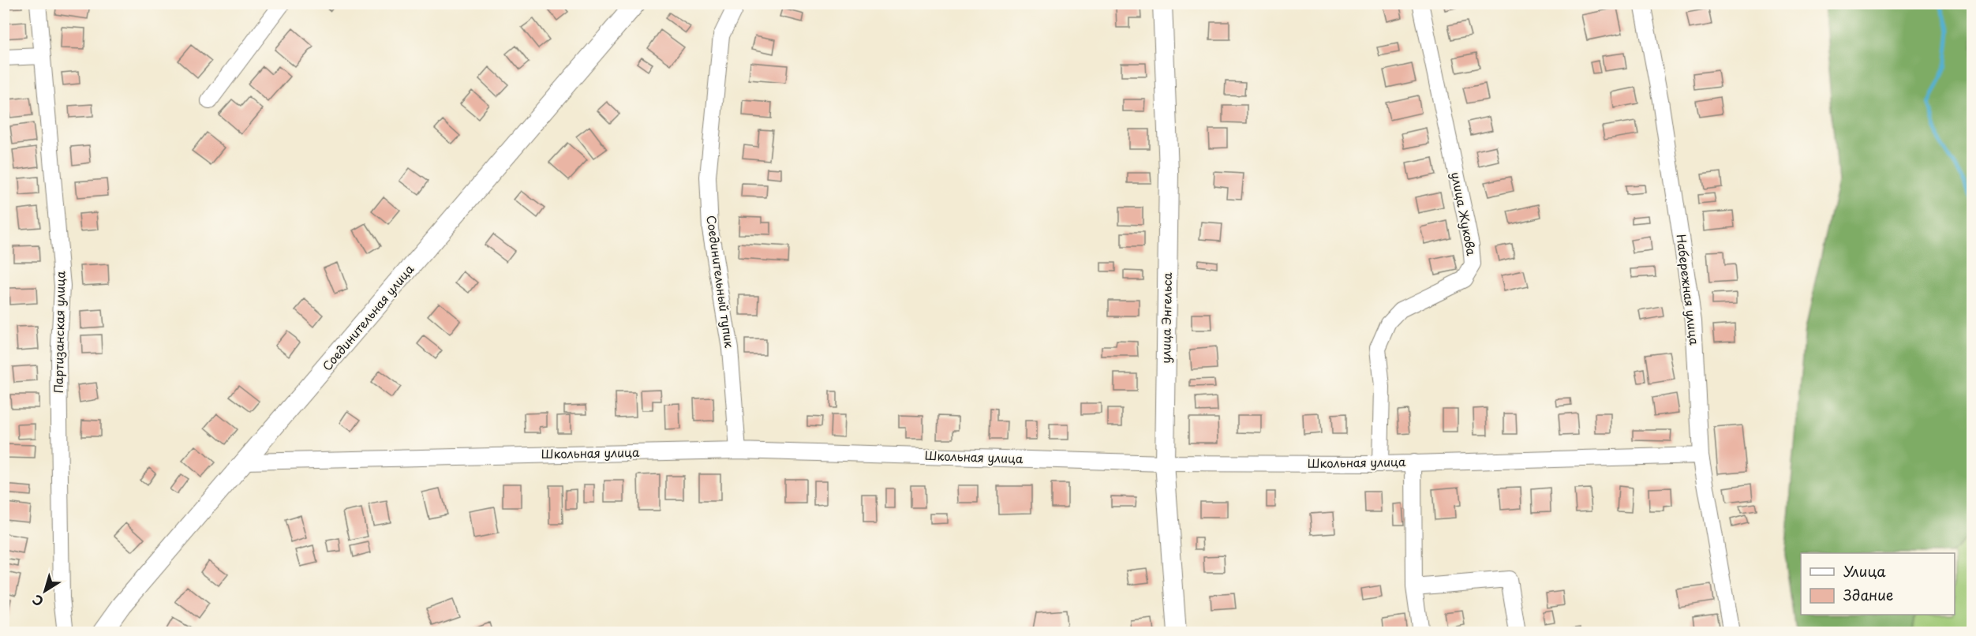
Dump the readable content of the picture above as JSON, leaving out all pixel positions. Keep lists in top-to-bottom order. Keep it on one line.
{"streets":{"street":["улица Жукова","Соединительный тупик","Набережная улица","Соединительная улица","улица Энгельса","Партизанская улица","Школьная улица"]},"crossings":[["улица Жукова","Школьная улица"],["Соединительный тупик","Школьная улица"],["Набережная улица","Школьная улица"],["Соединительная улица","Школьная улица"],["улица Энгельса","Школьная улица"]],"legend":["Улица","Здание"],"north":"bottom left"}
